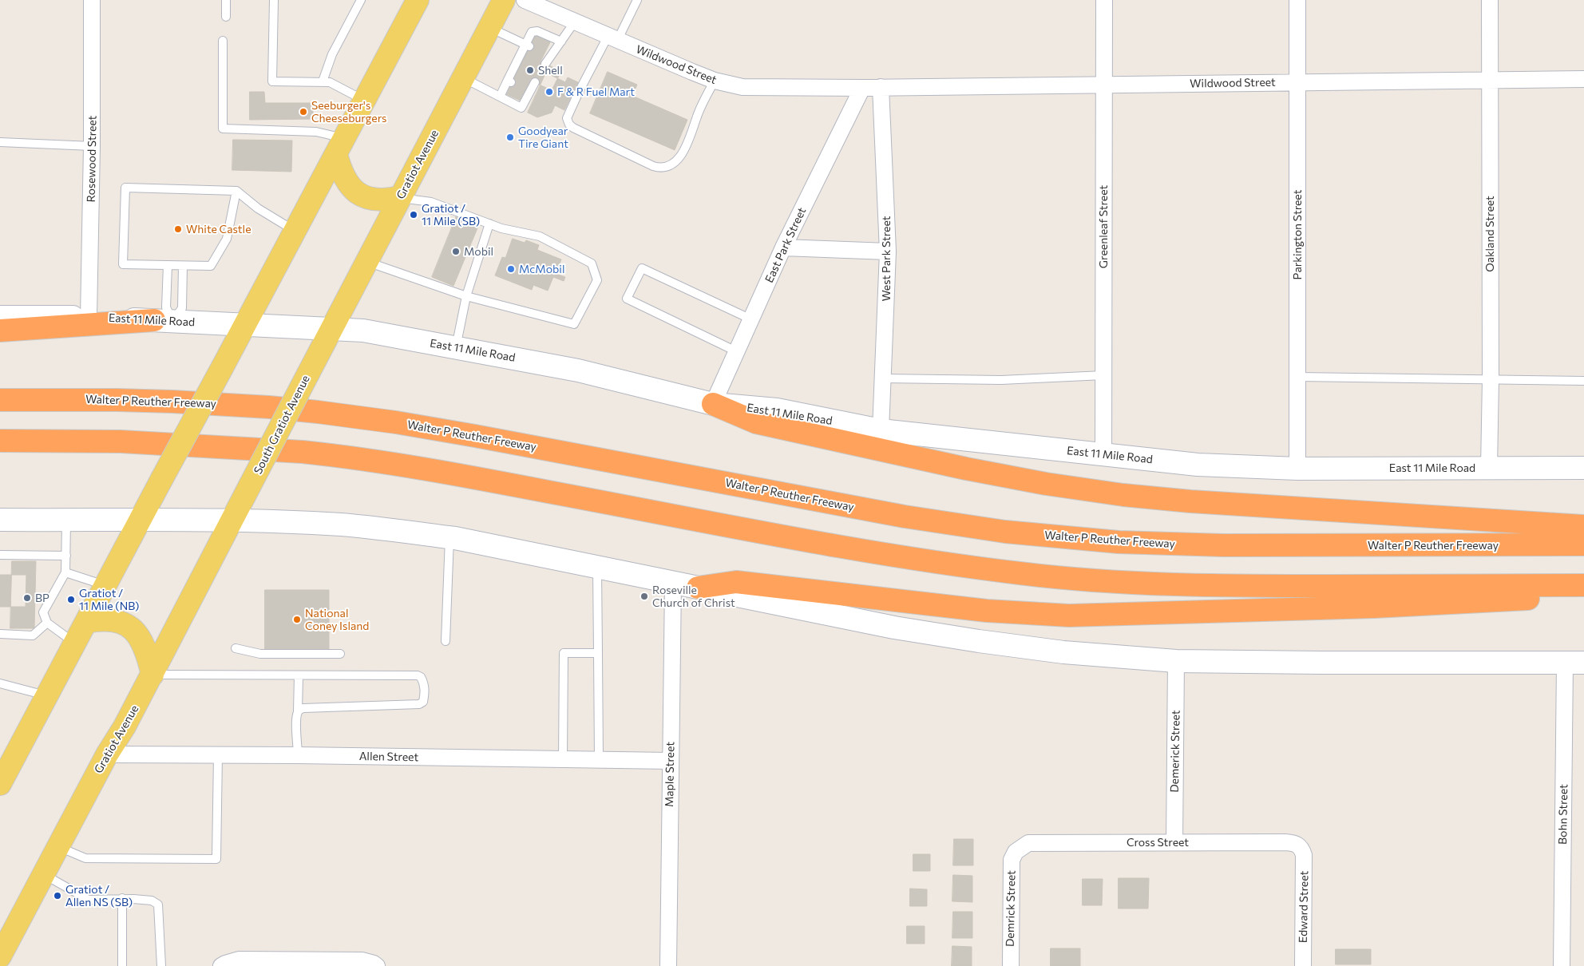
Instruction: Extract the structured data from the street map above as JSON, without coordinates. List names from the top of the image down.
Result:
{
  "streets": {
    "highway": ["Walter P Reuther Freeway"],
    "main road": ["Gratiot Avenue", "East 11 Mile Road", "South Gratiot Avenue"],
    "street": [
      "Wildwood Street",
      "Rosewood Street",
      "Greenleaf Street",
      "Oakland Street",
      "Parkington Street",
      "East Park Street",
      "West Park Street",
      "Demerick Street",
      "Allen Street",
      "Maple Street",
      "Bohn Street",
      "Cross Street",
      "Edward Street",
      "Demrick Street"
    ]
  },
  "crossings": [
    ["Wildwood Street", "Greenleaf Street"],
    ["Wildwood Street", "Oakland Street"],
    ["Wildwood Street", "Parkington Street"],
    ["Wildwood Street", "East Park Street"],
    ["Wildwood Street", "West Park Street"],
    ["Rosewood Street", "East 11 Mile Road"],
    ["Gratiot Avenue", "East 11 Mile Road"],
    ["Gratiot Avenue", "South Gratiot Avenue"],
    ["Gratiot Avenue", "Allen Street"],
    ["Greenleaf Street", "East 11 Mile Road"],
    ["Oakland Street", "East 11 Mile Road"],
    ["Parkington Street", "East 11 Mile Road"],
    ["East Park Street", "East 11 Mile Road"],
    ["West Park Street", "East 11 Mile Road"],
    ["East 11 Mile Road", "South Gratiot Avenue"],
    ["Demerick Street", "Cross Street"],
    ["Allen Street", "Maple Street"],
    ["Cross Street", "Edward Street"],
    ["Cross Street", "Demrick Street"]
  ],
  "places": [
    "Shell",
    "F & R Fuel Mart",
    "Seeburger's Cheeseburgers",
    "Goodyear Tire Giant",
    "Gratiot / 11 Mile (SB)",
    "White Castle",
    "Mobil",
    "McMobil",
    "Roseville Church of Christ",
    "BP",
    "Gratiot / 11 Mile (NB)",
    "National Coney Island",
    "Gratiot / Allen NS (SB)"
  ]
}
